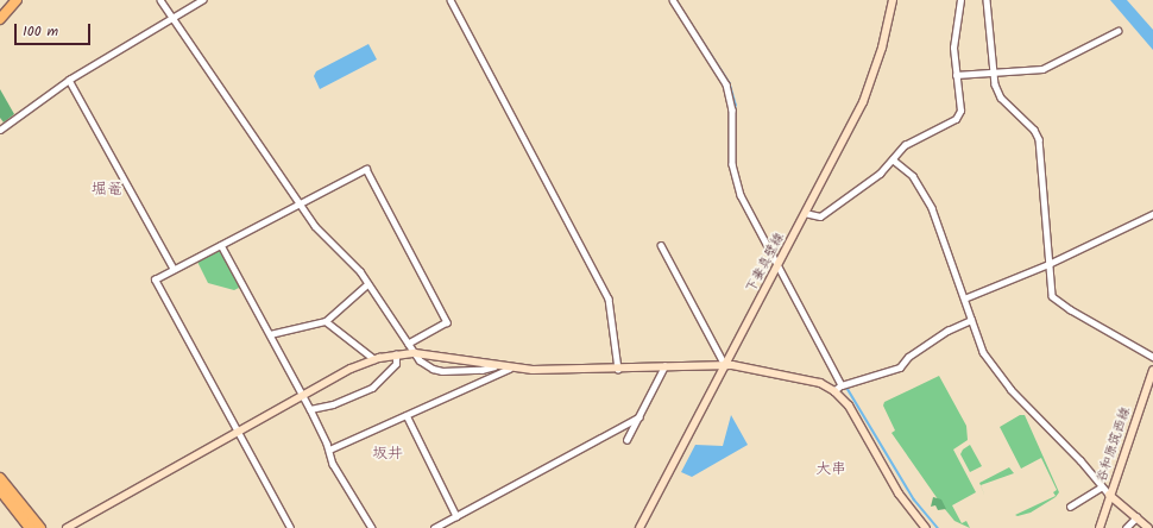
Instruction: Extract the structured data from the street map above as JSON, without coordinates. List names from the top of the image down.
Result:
{
  "streets": {
    "street": ["下妻真壁線", "谷和原筑西線"]
  },
  "districts": ["堀篭", "坂井", "大串"],
  "scale_bar": "100 m"
}
